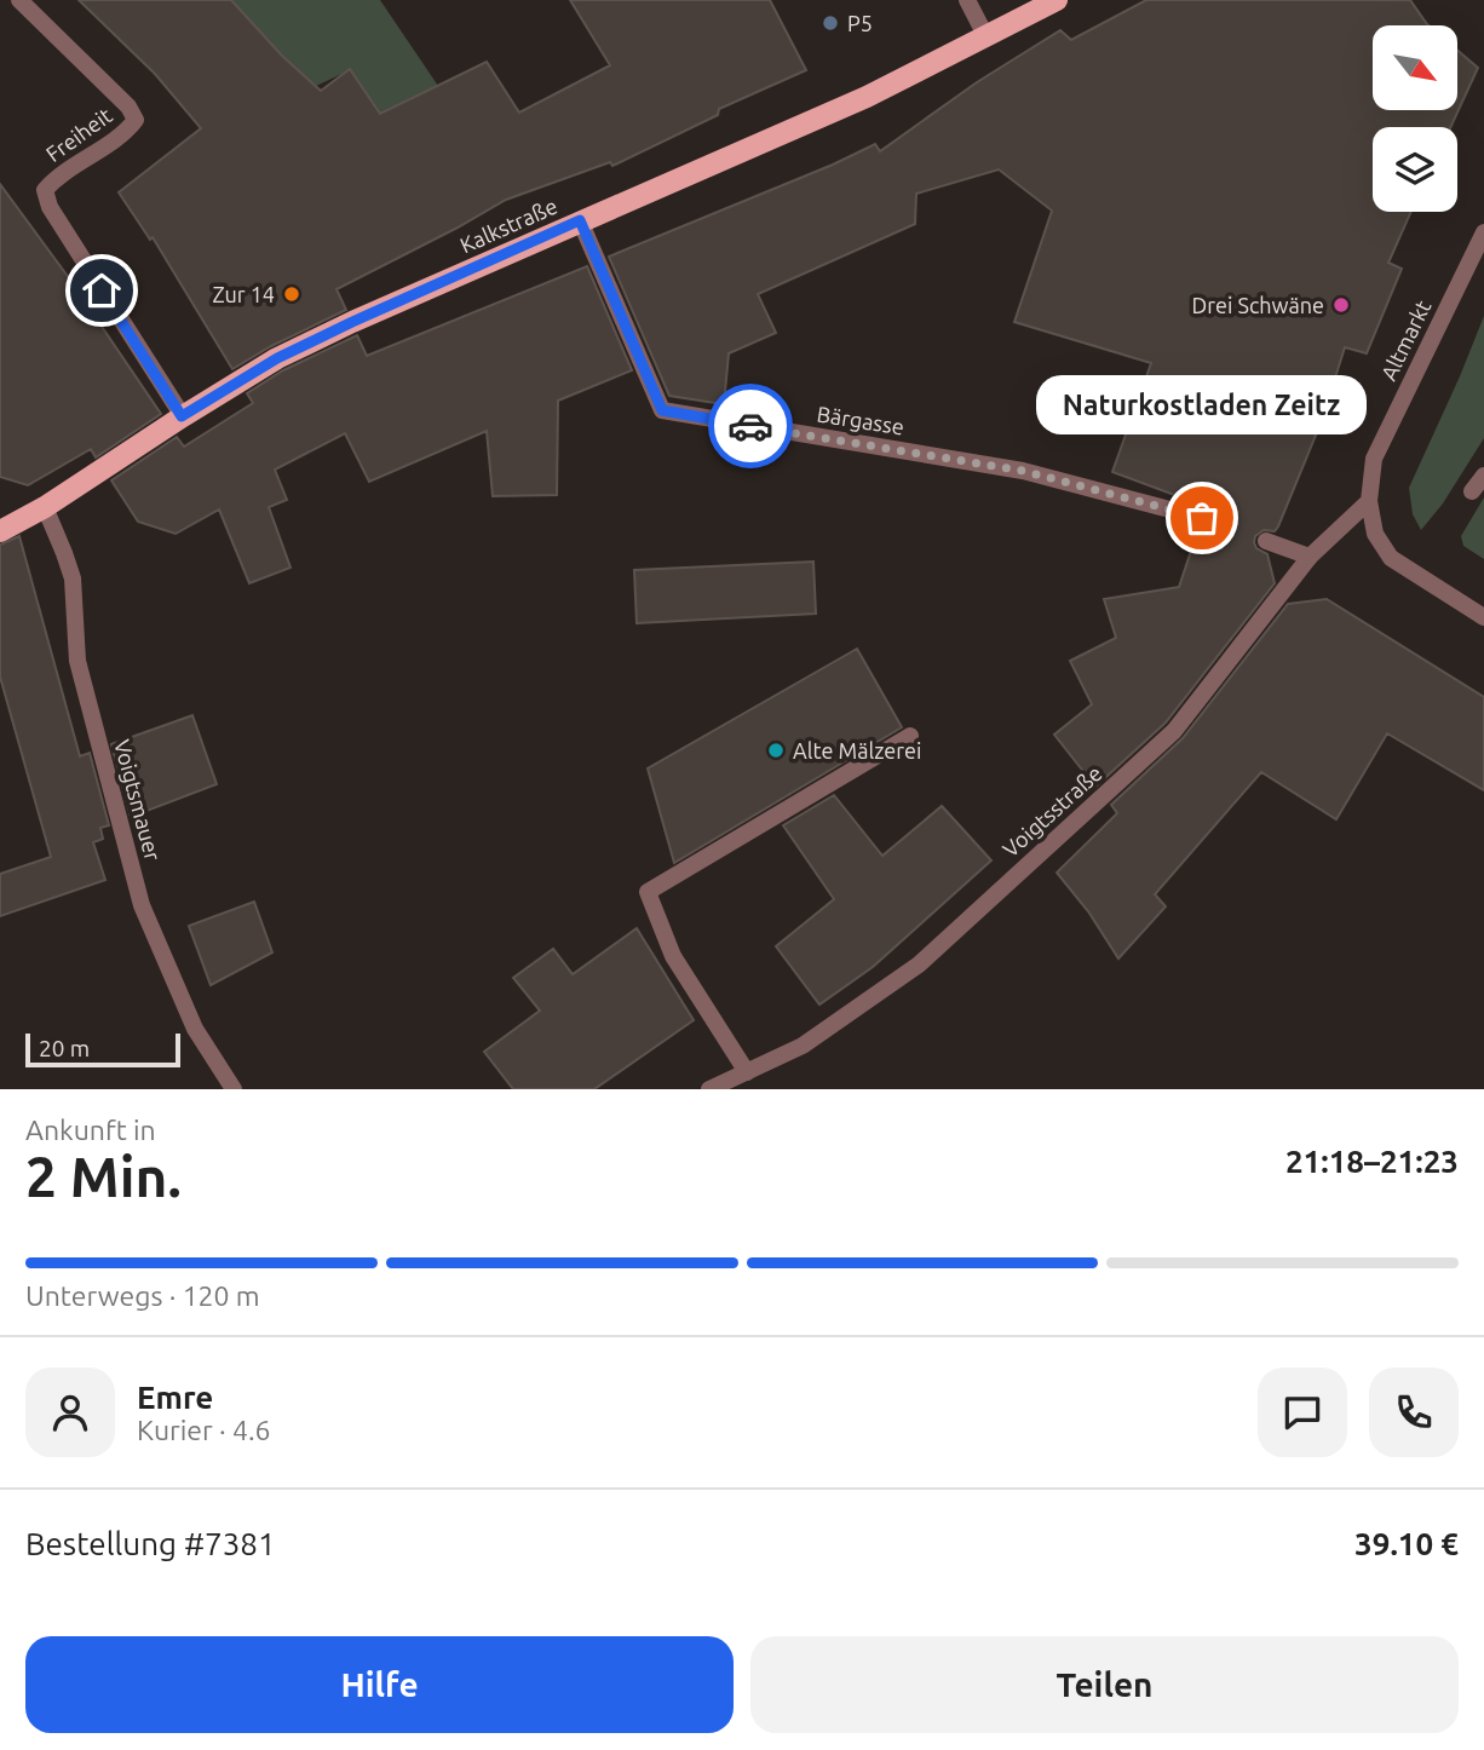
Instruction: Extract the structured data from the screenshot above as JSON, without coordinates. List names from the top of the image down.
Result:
{
  "streets": {
    "main road": ["Kalkstraße"],
    "street": [
      "Freiheit",
      "Altmarkt",
      "Bärgasse",
      "Voigtsmauer",
      "Voigtsstraße"
    ]
  },
  "crossings": [
    ["Freiheit", "Kalkstraße"],
    ["Kalkstraße", "Bärgasse"],
    ["Kalkstraße", "Voigtsmauer"],
    ["Altmarkt", "Voigtsstraße"]
  ],
  "places": [
    "P5",
    "Zur 14",
    "Drei Schwäne",
    "Naturkostladen Zeitz",
    "Alte Mälzerei"
  ],
  "scale_bar": "20 m",
  "north": "bottom right",
  "page": {
    "bubble": "Naturkostladen Zeitz",
    "scale": "20 m",
    "heading": ["2 Min.", "Ankunft in", "21:18–21:23"],
    "panel": [
      "Emre",
      "Kurier · 4.6",
      "Bestellung #7381",
      "39.10 €"
    ],
    "bar": "Unterwegs · 120 m",
    "buttons": ["Hilfe", "Teilen"]
  }
}
